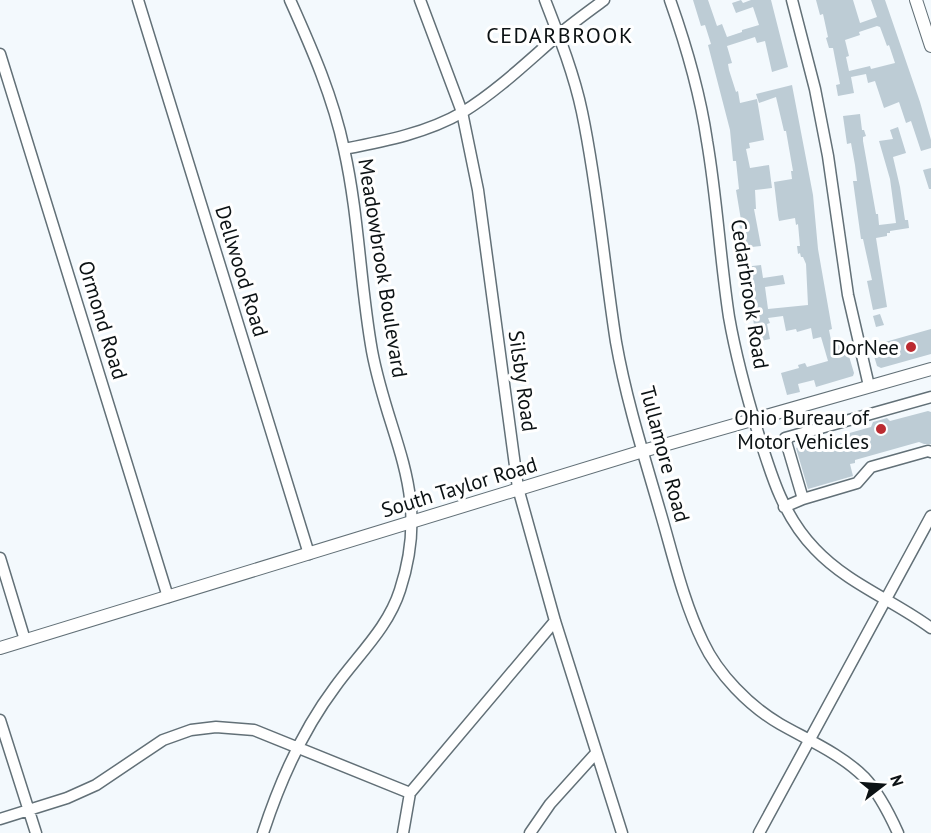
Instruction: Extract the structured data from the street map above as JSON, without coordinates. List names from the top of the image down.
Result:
{
  "streets": {
    "main road": ["South Taylor Road"],
    "street": [
      "Meadowbrook Boulevard",
      "Dellwood Road",
      "Cedarbrook Road",
      "Ormond Road",
      "Silsby Road",
      "Tullamore Road"
    ]
  },
  "crossings": [
    ["Meadowbrook Boulevard", "South Taylor Road"],
    ["Dellwood Road", "South Taylor Road"],
    ["Cedarbrook Road", "South Taylor Road"],
    ["Ormond Road", "South Taylor Road"],
    ["Silsby Road", "South Taylor Road"],
    ["Tullamore Road", "South Taylor Road"]
  ],
  "districts": ["CEDARBROOK"],
  "places": ["DorNee", "Ohio Bureau of Motor Vehicles"],
  "north": "right"
}
